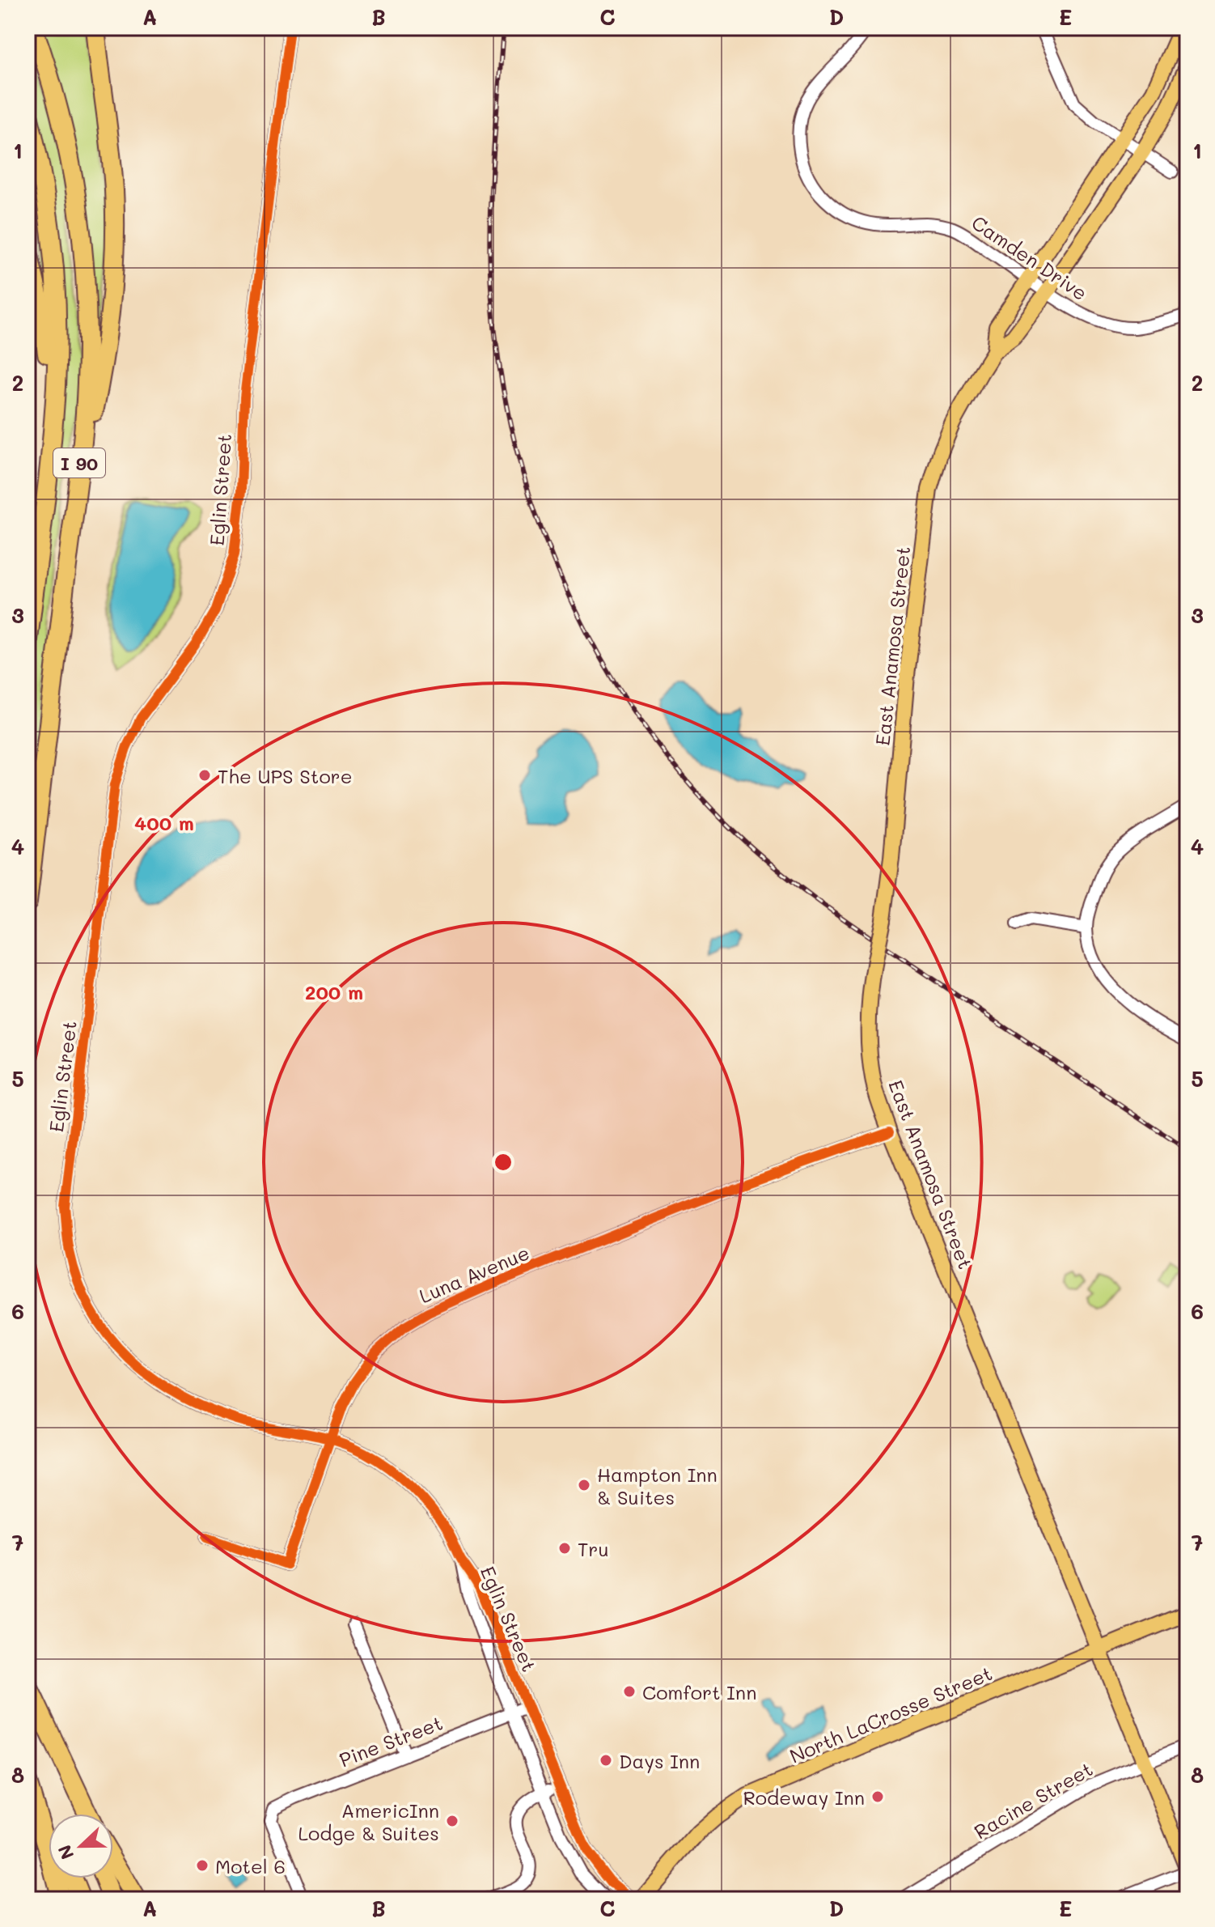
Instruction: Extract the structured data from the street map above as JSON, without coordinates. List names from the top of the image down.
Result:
{
  "streets": {
    "highway": ["I 90"],
    "main road": ["East Anamosa Street", "North LaCrosse Street"],
    "street": [
      "Camden Drive",
      "Eglin Street",
      "Luna Avenue",
      "Pine Street",
      "Racine Street"
    ]
  },
  "crossings": [
    ["Camden Drive", "East Anamosa Street"],
    ["Eglin Street", "Luna Avenue"],
    ["Eglin Street", "Pine Street"],
    ["East Anamosa Street", "Luna Avenue"],
    ["East Anamosa Street", "North LaCrosse Street"],
    ["East Anamosa Street", "Racine Street"]
  ],
  "places": [
    "The UPS Store",
    "Hampton Inn & Suites",
    "Tru",
    "Comfort Inn",
    "Days Inn",
    "Rodeway Inn",
    "AmericInn Lodge & Suites",
    "Motel 6"
  ],
  "north": "left",
  "grid": {
    "columns": [
      "A",
      "B",
      "C",
      "D",
      "E"
    ],
    "rows": [
      "1",
      "2",
      "3",
      "4",
      "5",
      "6",
      "7",
      "8"
    ]
  },
  "rings": ["400 m", "200 m"]
}
